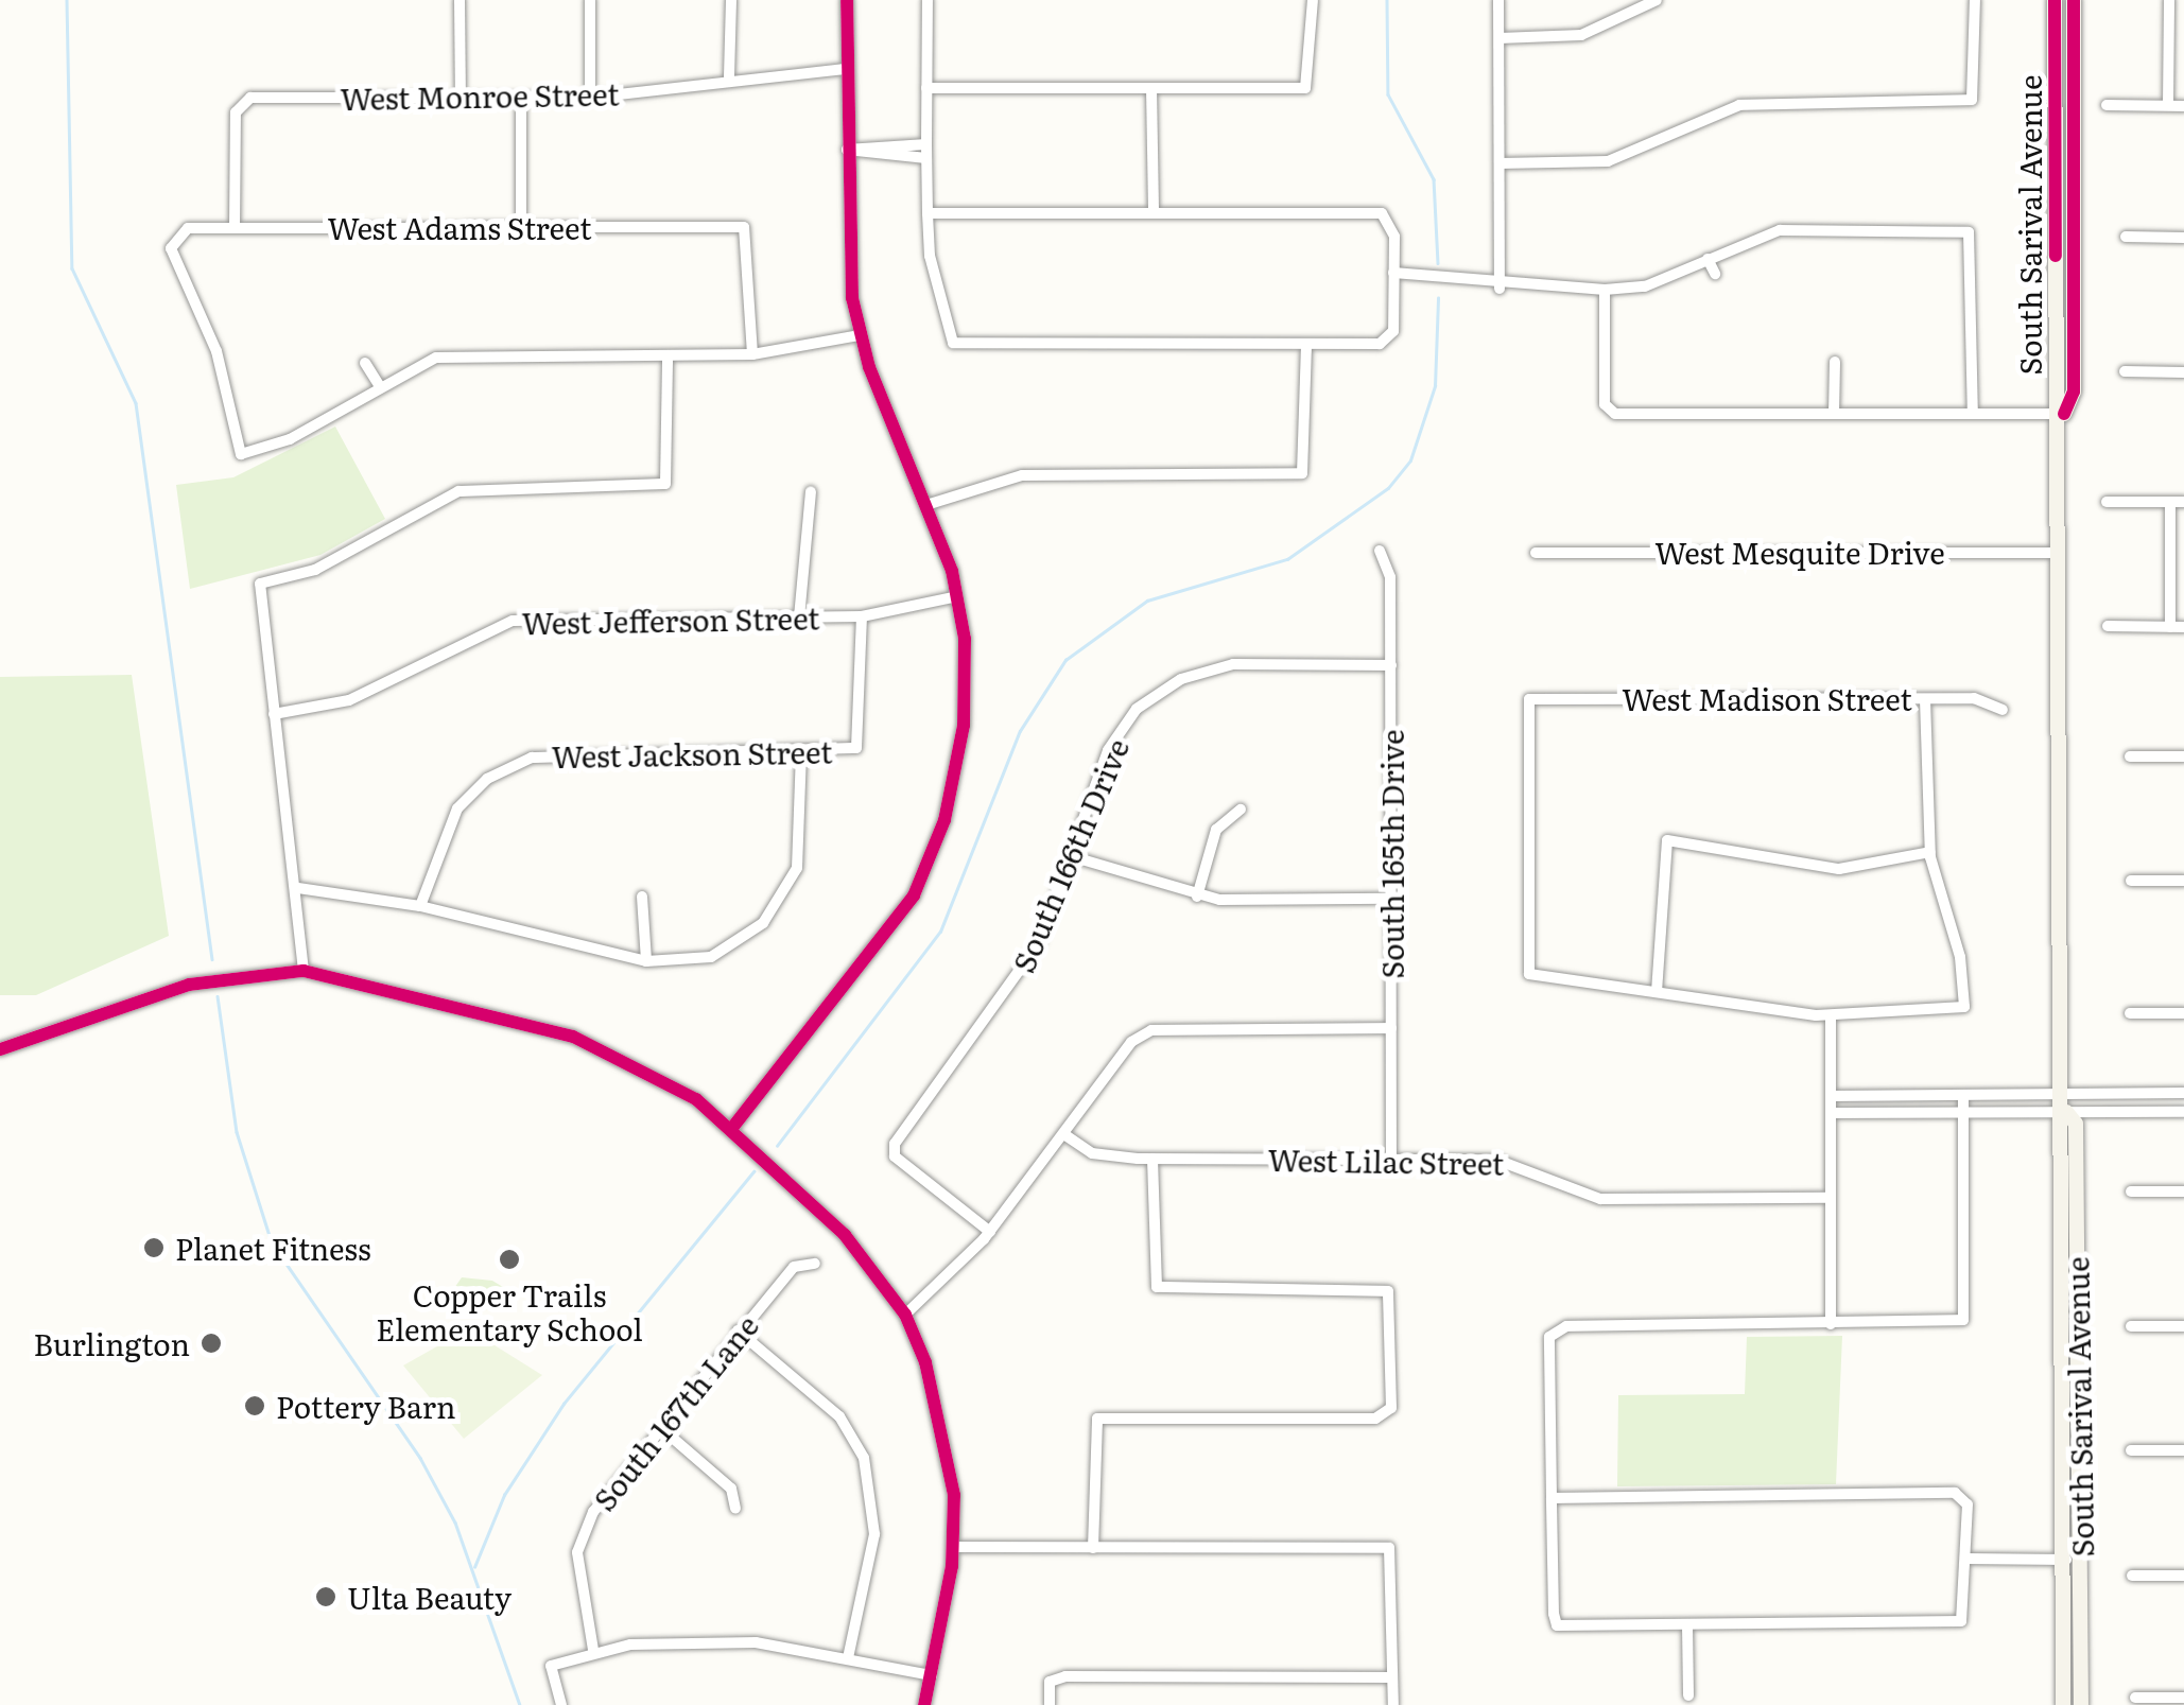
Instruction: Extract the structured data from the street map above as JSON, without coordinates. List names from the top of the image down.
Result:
{
  "streets": {
    "main road": ["South Sarival Avenue"],
    "street": [
      "West Monroe Street",
      "West Adams Street",
      "West Mesquite Drive",
      "West Jefferson Street",
      "West Madison Street",
      "West Jackson Street",
      "South 165th Drive",
      "South 166th Drive",
      "West Lilac Street",
      "South 167th Lane"
    ]
  },
  "crossings": [
    ["West Monroe Street", "West Adams Street"],
    ["South Sarival Avenue", "West Mesquite Drive"],
    ["West Jefferson Street", "West Jackson Street"],
    ["South 165th Drive", "South 166th Drive"],
    ["South 165th Drive", "West Lilac Street"]
  ],
  "places": [
    "Planet Fitness",
    "Copper Trails Elementary School",
    "Burlington",
    "Pottery Barn",
    "Ulta Beauty"
  ]
}
